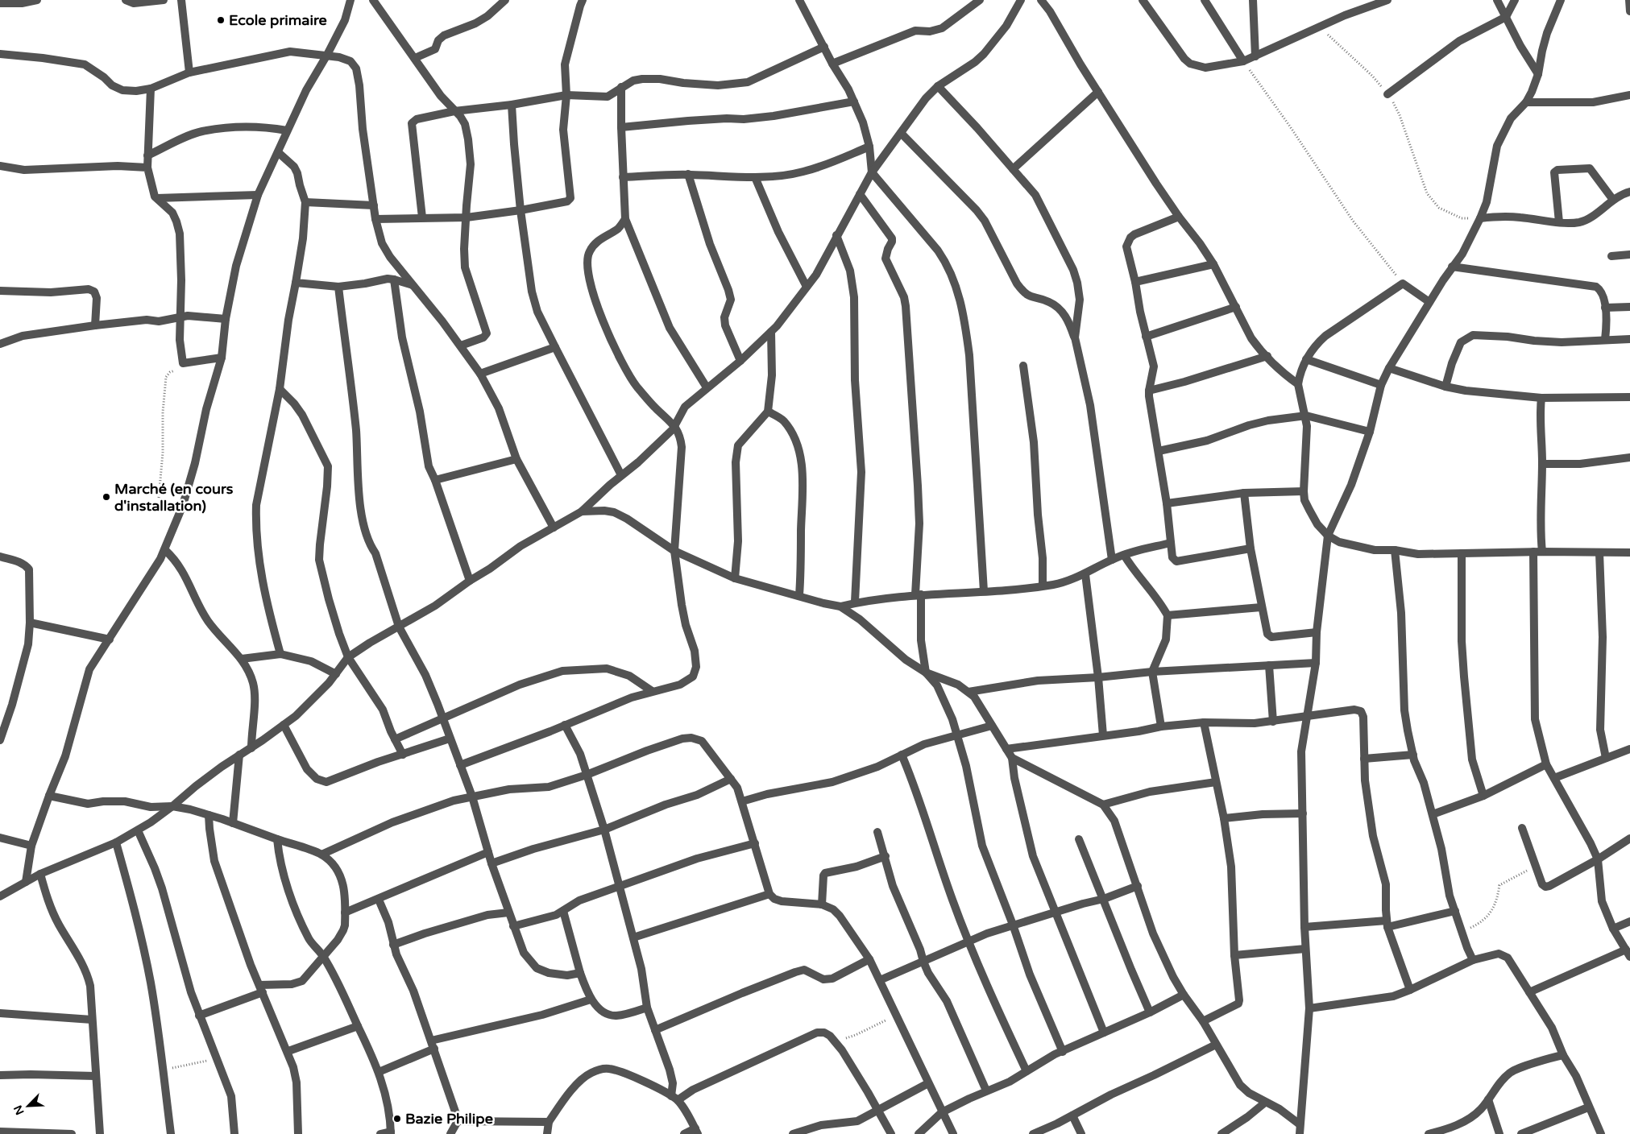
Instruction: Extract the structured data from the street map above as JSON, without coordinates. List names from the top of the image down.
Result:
{
  "places": ["Ecole primaire", "Marché (en cours d'installation)", "Bazie Philipe"],
  "north": "bottom left"
}
